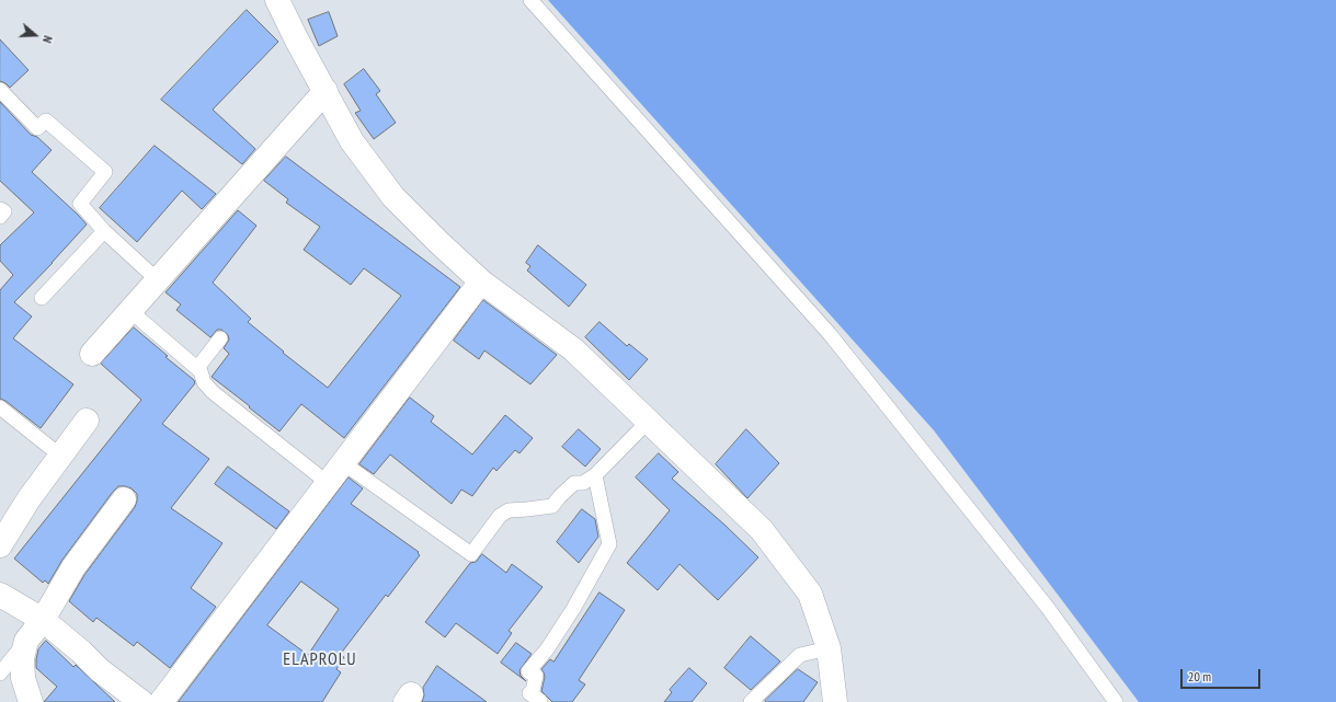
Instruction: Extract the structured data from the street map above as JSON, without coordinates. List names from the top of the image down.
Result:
{
  "districts": ["ELAPROLU"],
  "scale_bar": "20 m",
  "north": "right"
}
